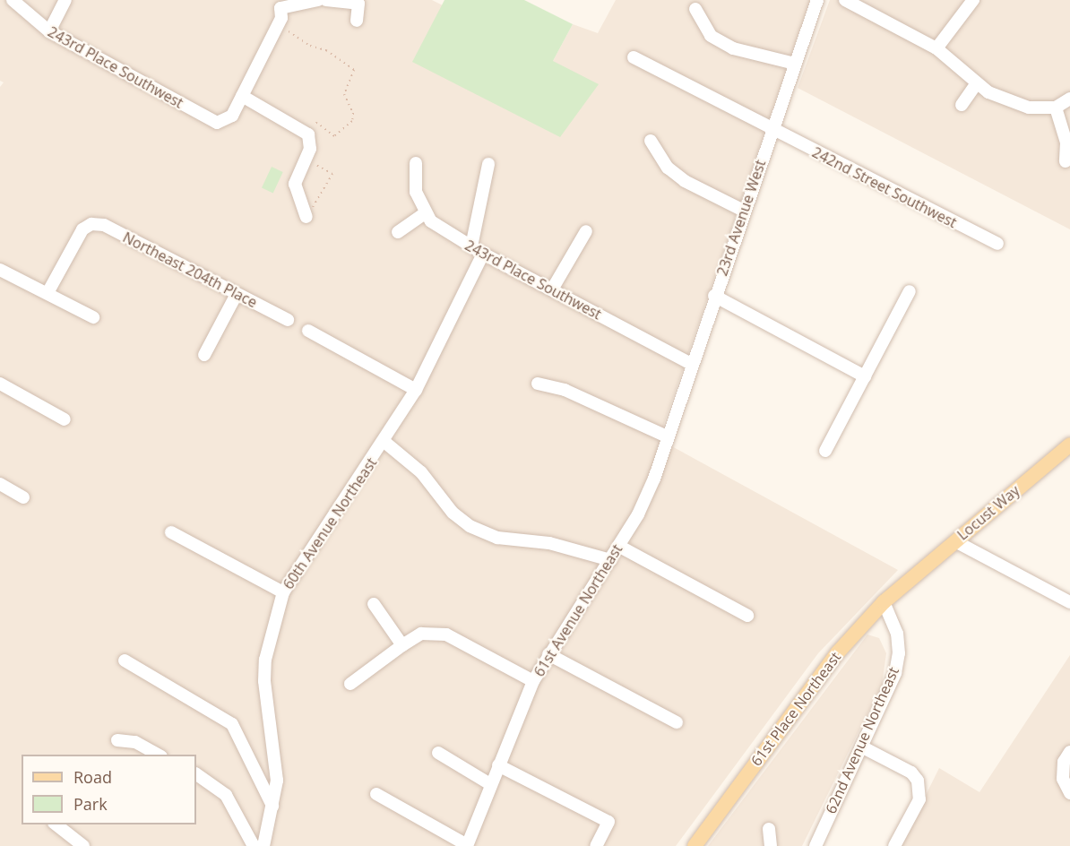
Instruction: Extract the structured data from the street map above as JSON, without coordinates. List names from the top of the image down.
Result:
{
  "streets": {
    "main road": ["Locust Way", "61st Place Northeast"],
    "street": [
      "243rd Place Southwest",
      "242nd Street Southwest",
      "23rd Avenue West",
      "Northeast 204th Place",
      "60th Avenue Northeast",
      "61st Avenue Northeast",
      "62nd Avenue Northeast"
    ]
  },
  "crossings": [
    ["243rd Place Southwest", "23rd Avenue West"],
    ["243rd Place Southwest", "60th Avenue Northeast"],
    ["242nd Street Southwest", "23rd Avenue West"],
    ["23rd Avenue West", "61st Avenue Northeast"],
    ["Locust Way", "61st Place Northeast"],
    ["61st Place Northeast", "62nd Avenue Northeast"]
  ],
  "legend": ["Road", "Park"]
}
